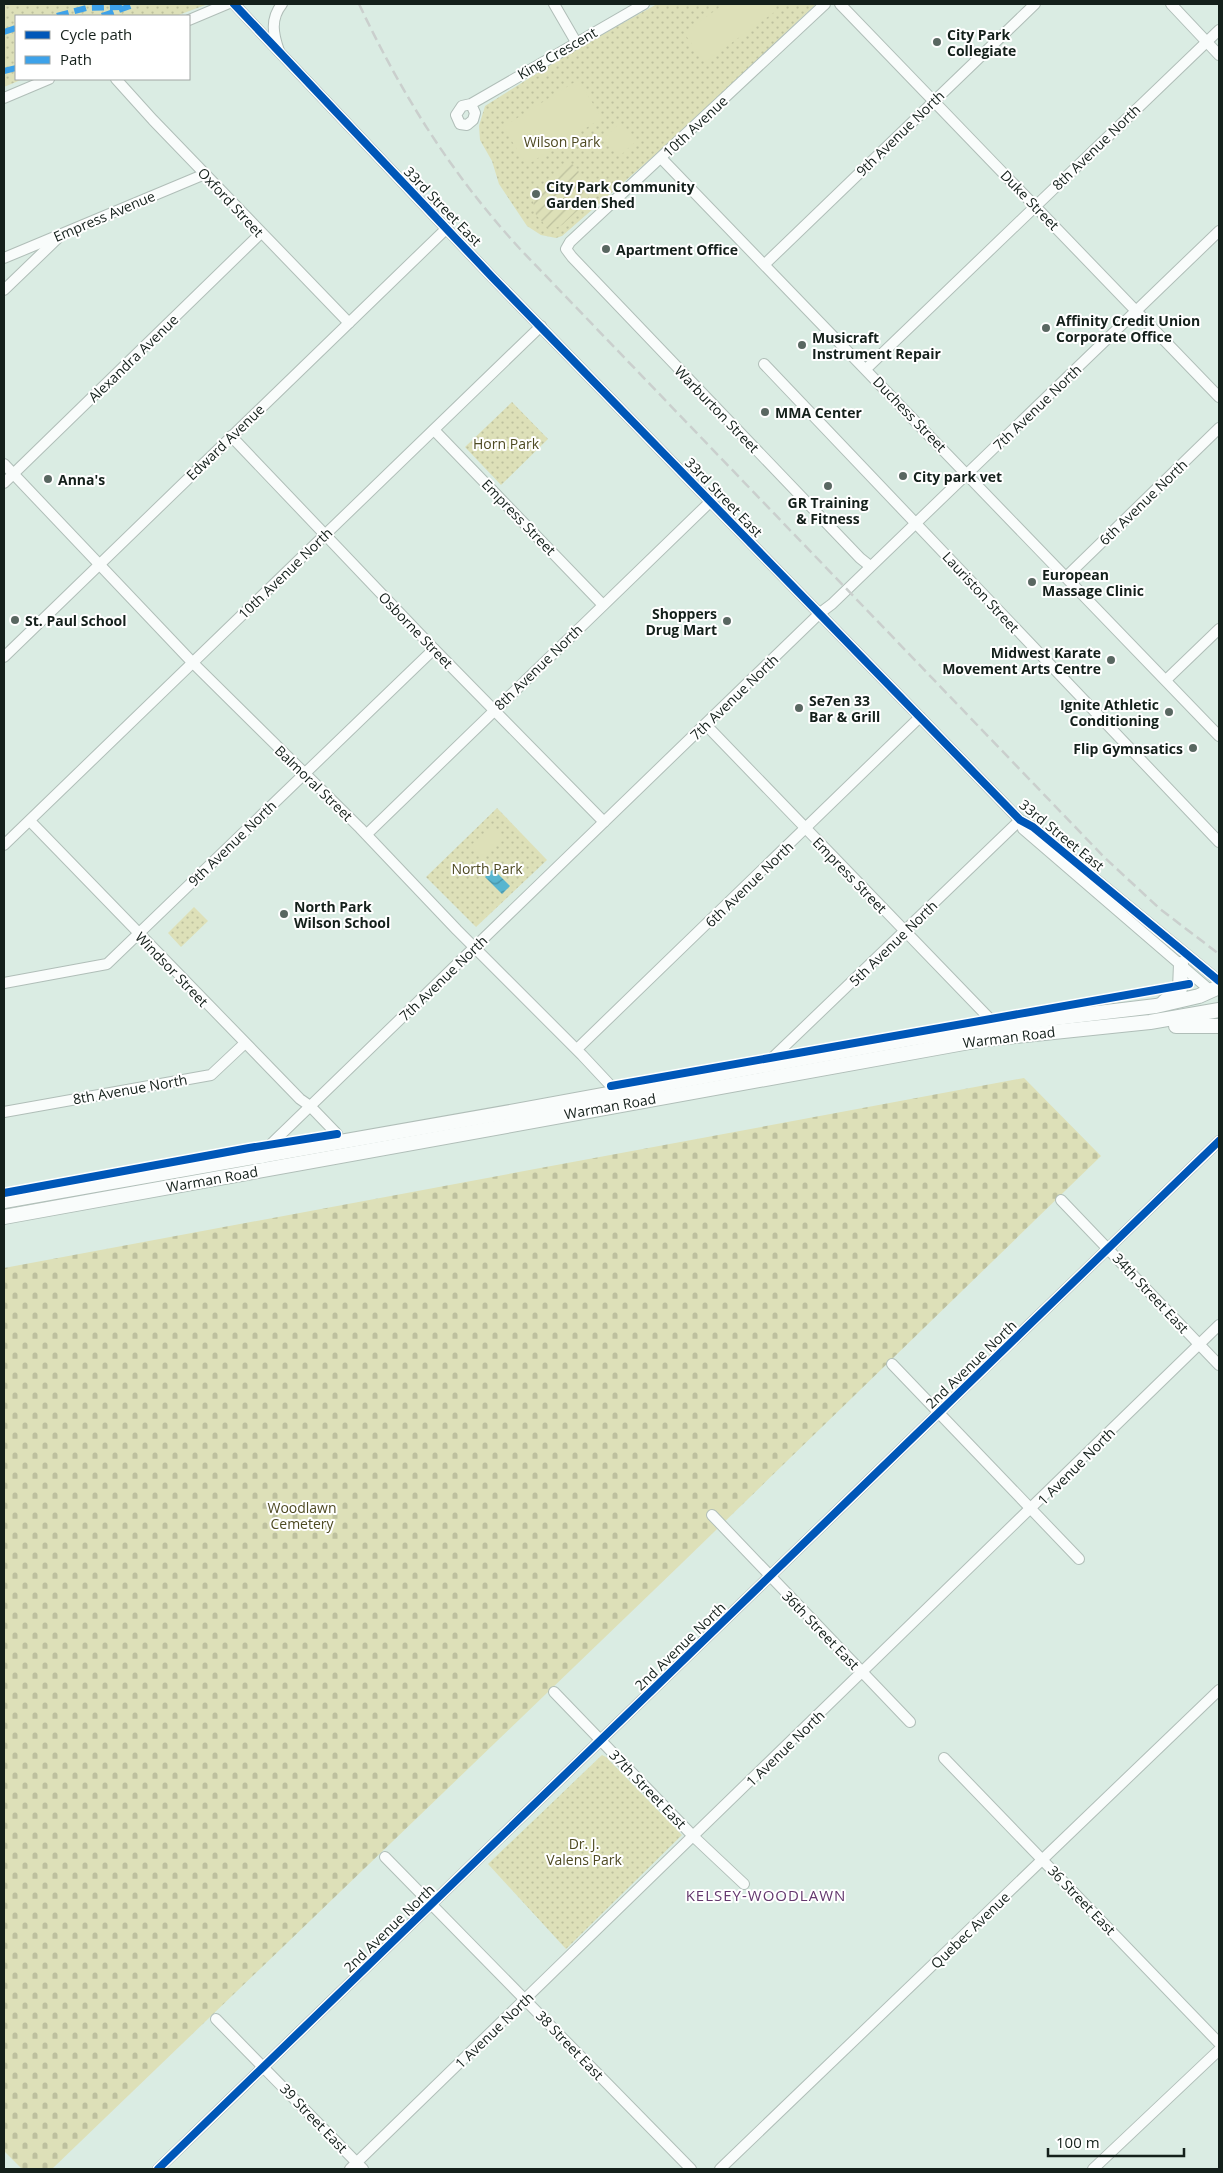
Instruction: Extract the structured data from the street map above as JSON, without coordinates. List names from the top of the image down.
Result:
{
  "streets": {
    "main road": ["Warman Road"],
    "street": [
      "King Crescent",
      "10th Avenue",
      "9th Avenue North",
      "8th Avenue North",
      "Duke Street",
      "Oxford Street",
      "33rd Street East",
      "Empress Avenue",
      "Alexandra Avenue",
      "7th Avenue North",
      "Warburton Street",
      "Duchess Street",
      "Edward Avenue",
      "6th Avenue North",
      "Empress Street",
      "10th Avenue North",
      "Lauriston Street",
      "Osborne Street",
      "Balmoral Street",
      "5th Avenue North",
      "Windsor Street",
      "34th Street East",
      "2nd Avenue North",
      "1 Avenue North",
      "36th Street East",
      "37th Street East",
      "36 Street East",
      "Quebec Avenue",
      "38 Street East",
      "39 Street East"
    ]
  },
  "crossings": [
    ["10th Avenue", "Warburton Street"],
    ["10th Avenue", "Duchess Street"],
    ["9th Avenue North", "Duke Street"],
    ["9th Avenue North", "Duchess Street"],
    ["9th Avenue North", "Osborne Street"],
    ["9th Avenue North", "Balmoral Street"],
    ["9th Avenue North", "Windsor Street"],
    ["8th Avenue North", "Duke Street"],
    ["8th Avenue North", "33rd Street East"],
    ["8th Avenue North", "Duchess Street"],
    ["8th Avenue North", "Empress Street"],
    ["8th Avenue North", "Osborne Street"],
    ["8th Avenue North", "Balmoral Street"],
    ["8th Avenue North", "Windsor Street"],
    ["Duke Street", "7th Avenue North"],
    ["Oxford Street", "Empress Avenue"],
    ["Oxford Street", "Alexandra Avenue"],
    ["Oxford Street", "Edward Avenue"],
    ["33rd Street East", "7th Avenue North"],
    ["33rd Street East", "Edward Avenue"],
    ["33rd Street East", "6th Avenue North"],
    ["33rd Street East", "10th Avenue North"],
    ["33rd Street East", "5th Avenue North"],
    ["33rd Street East", "Warman Road"],
    ["Alexandra Avenue", "Balmoral Street"],
    ["7th Avenue North", "Warburton Street"],
    ["7th Avenue North", "Duchess Street"],
    ["7th Avenue North", "Empress Street"],
    ["7th Avenue North", "Lauriston Street"],
    ["7th Avenue North", "Osborne Street"],
    ["7th Avenue North", "Balmoral Street"],
    ["7th Avenue North", "Windsor Street"],
    ["7th Avenue North", "Warman Road"],
    ["Duchess Street", "6th Avenue North"],
    ["Edward Avenue", "Osborne Street"],
    ["Edward Avenue", "Balmoral Street"],
    ["6th Avenue North", "Empress Street"],
    ["6th Avenue North", "Balmoral Street"],
    ["Empress Street", "10th Avenue North"],
    ["Empress Street", "5th Avenue North"],
    ["Empress Street", "Warman Road"],
    ["10th Avenue North", "Osborne Street"],
    ["10th Avenue North", "Balmoral Street"],
    ["10th Avenue North", "Windsor Street"],
    ["Balmoral Street", "Warman Road"],
    ["5th Avenue North", "Warman Road"],
    ["Windsor Street", "Warman Road"],
    ["34th Street East", "2nd Avenue North"],
    ["34th Street East", "1 Avenue North"],
    ["2nd Avenue North", "36th Street East"],
    ["2nd Avenue North", "37th Street East"],
    ["2nd Avenue North", "38 Street East"],
    ["2nd Avenue North", "39 Street East"],
    ["1 Avenue North", "36th Street East"],
    ["1 Avenue North", "37th Street East"],
    ["1 Avenue North", "38 Street East"],
    ["1 Avenue North", "39 Street East"],
    ["36 Street East", "Quebec Avenue"]
  ],
  "districts": ["KELSEY-WOODLAWN"],
  "parks": [
    "Wilson Park",
    "Horn Park",
    "North Park",
    "Woodlawn Cemetery",
    "Dr. J. Valens Park"
  ],
  "places": [
    "City Park Collegiate",
    "City Park Community Garden Shed",
    "Apartment Office",
    "Affinity Credit Union Corporate Office",
    "Musicraft Instrument Repair",
    "MMA Center",
    "City park vet",
    "Anna's",
    "GR Training & Fitness",
    "European Massage Clinic",
    "St. Paul School",
    "Shoppers Drug Mart",
    "Midwest Karate Movement Arts Centre",
    "Se7en 33 Bar & Grill",
    "Ignite Athletic Conditioning",
    "Flip Gymnsatics",
    "North Park Wilson School"
  ],
  "legend": ["Cycle path", "Path"],
  "scale_bar": "100 m"
}
